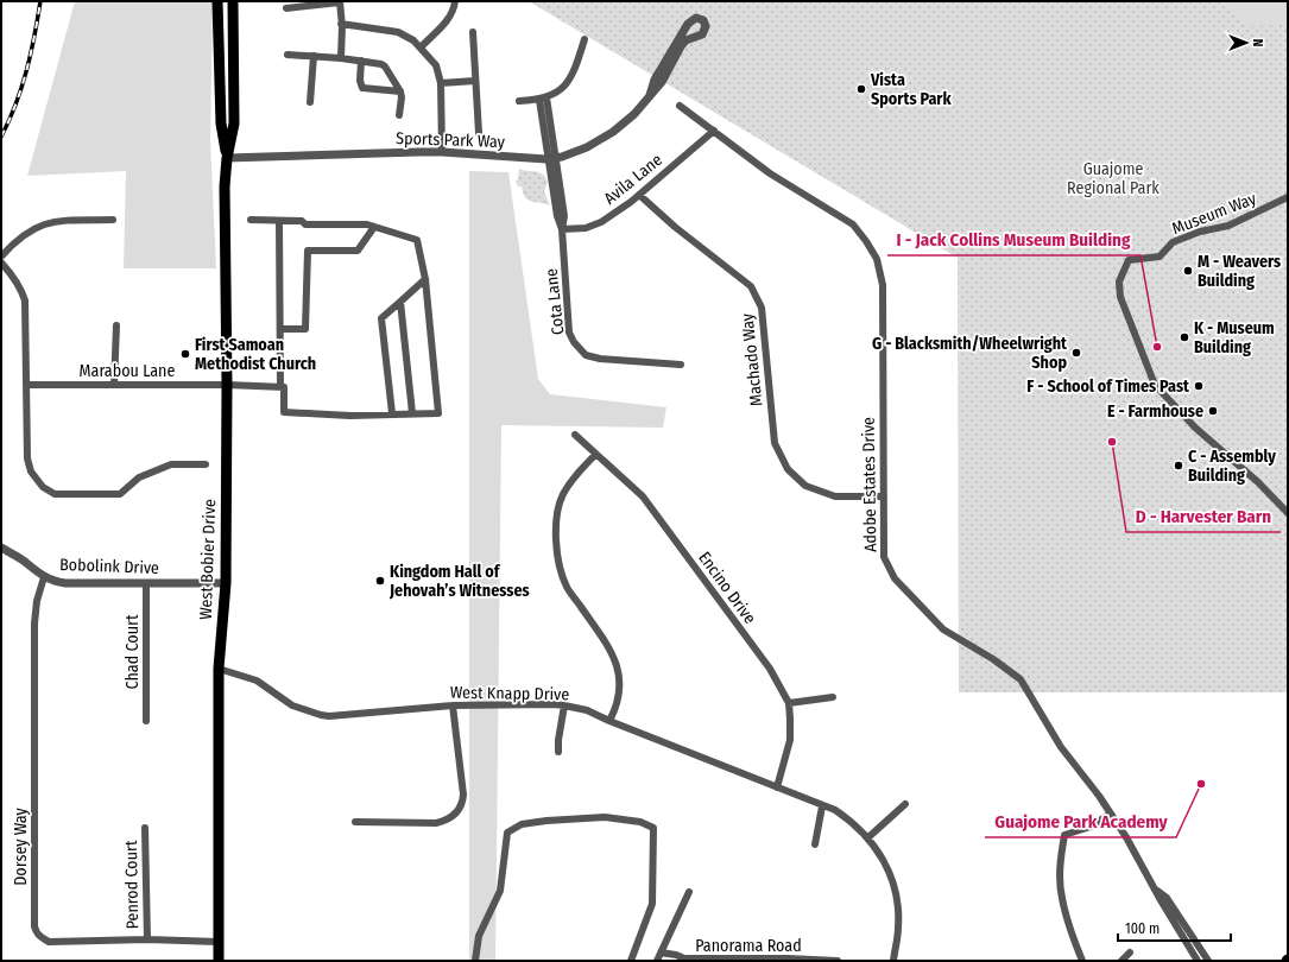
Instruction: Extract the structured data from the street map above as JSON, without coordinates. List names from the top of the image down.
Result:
{
  "streets": {
    "main road": ["West Bobier Drive"],
    "street": [
      "Sports Park Way",
      "Avila Lane",
      "Museum Way",
      "Cota Lane",
      "Machado Way",
      "Marabou Lane",
      "Adobe Estates Drive",
      "Bobolink Drive",
      "Encino Drive",
      "Chad Court",
      "West Knapp Drive",
      "Dorsey Way",
      "Penrod Court",
      "Panorama Road"
    ]
  },
  "crossings": [
    ["Sports Park Way", "Cota Lane"],
    ["Sports Park Way", "West Bobier Drive"],
    ["Avila Lane", "Cota Lane"],
    ["Avila Lane", "Machado Way"],
    ["Avila Lane", "Adobe Estates Drive"],
    ["Machado Way", "Adobe Estates Drive"],
    ["Marabou Lane", "West Bobier Drive"],
    ["West Bobier Drive", "Bobolink Drive"],
    ["West Bobier Drive", "West Knapp Drive"],
    ["West Bobier Drive", "Dorsey Way"],
    ["Bobolink Drive", "Chad Court"],
    ["Bobolink Drive", "Dorsey Way"],
    ["Encino Drive", "West Knapp Drive"],
    ["Dorsey Way", "Penrod Court"]
  ],
  "parks": ["Guajome Regional Park"],
  "places": [
    "Vista Sports Park",
    "M - Weavers Building",
    "K - Museum Building",
    "I - Jack Collins Museum Building",
    "G - Blacksmith/Wheelwright Shop",
    "First Samoan Methodist Church",
    "F - School of Times Past",
    "E - Farmhouse",
    "D - Harvester Barn",
    "C - Assembly Building",
    "Kingdom Hall of Jehovah’s Witnesses",
    "Guajome Park Academy"
  ],
  "scale_bar": "100 m",
  "north": "right"
}
